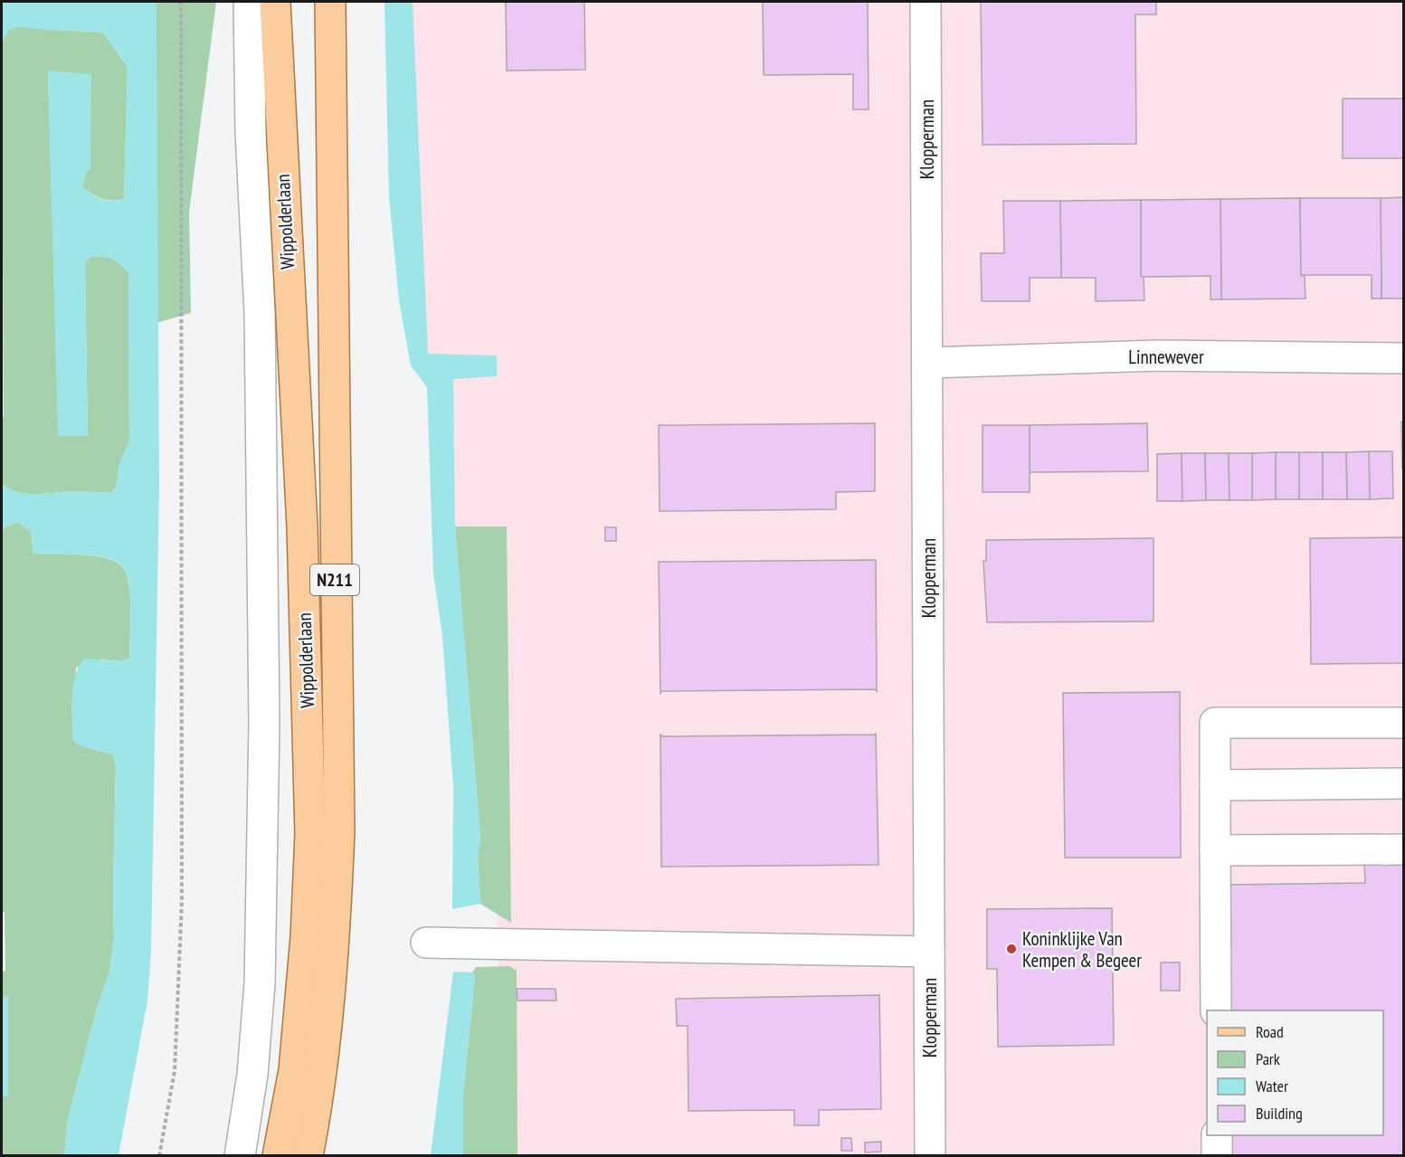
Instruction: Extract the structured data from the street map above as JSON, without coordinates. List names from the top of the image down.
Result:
{
  "streets": {
    "main road": ["Wippolderlaan", "N211"],
    "street": ["Klopperman", "Linnewever"]
  },
  "crossings": [
    ["Klopperman", "Linnewever"]
  ],
  "places": ["Koninklijke Van Kempen & Begeer"],
  "legend": [
    "Road",
    "Park",
    "Water",
    "Building"
  ]
}
